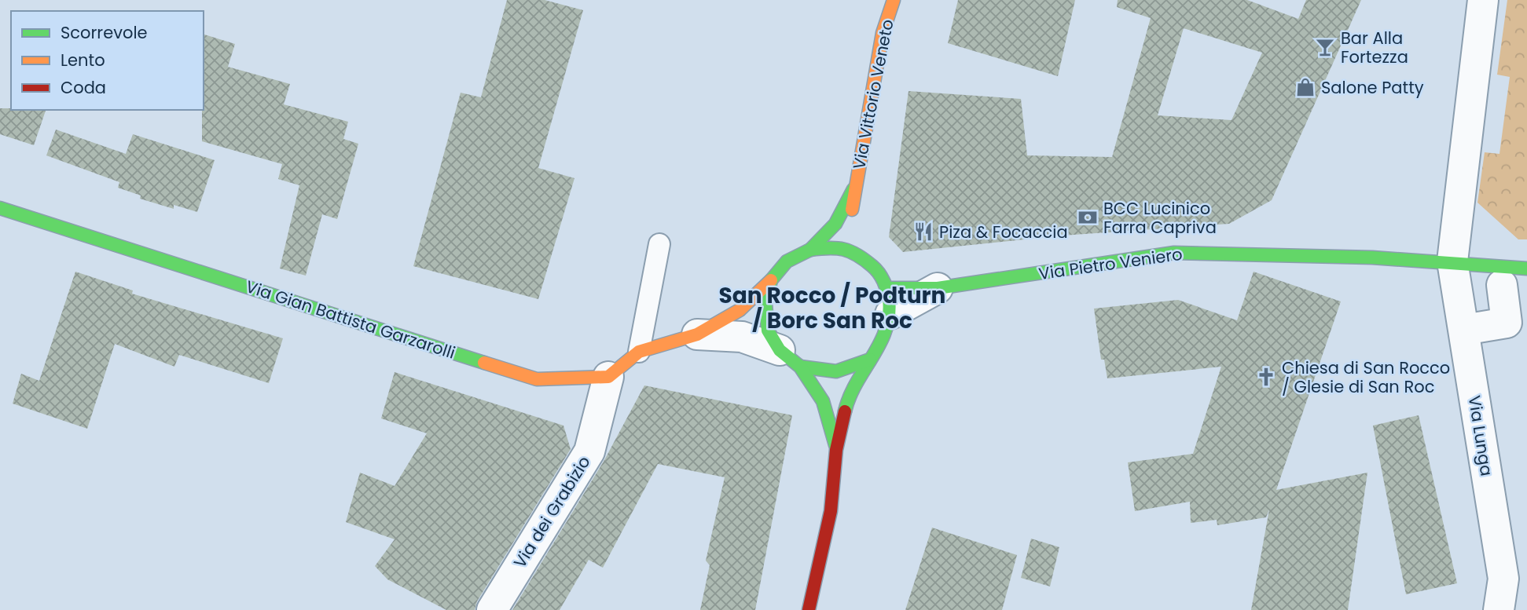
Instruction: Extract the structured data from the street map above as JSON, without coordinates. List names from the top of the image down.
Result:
{
  "streets": {
    "street": [
      "Via Vittorio Veneto",
      "Via Pietro Veniero",
      "Via Gian Battista Garzarolli",
      "Via Lunga",
      "Via dei Grabizio"
    ]
  },
  "crossings": [
    ["Via Vittorio Veneto", "Via Pietro Veniero"],
    ["Via Pietro Veniero", "Via Lunga"],
    ["Via Gian Battista Garzarolli", "Via dei Grabizio"]
  ],
  "districts": ["San Rocco / Podturn / Borc San Roc"],
  "places": {
    "bar": ["Bar Alla Fortezza"],
    "shop": ["Salone Patty"],
    "bank": ["BCC Lucinico Farra Capriva"],
    "restaurant": ["Piza & Focaccia"],
    "church": ["Chiesa di San Rocco / Glesie di San Roc"]
  },
  "legend": ["Scorrevole", "Lento", "Coda"]
}
